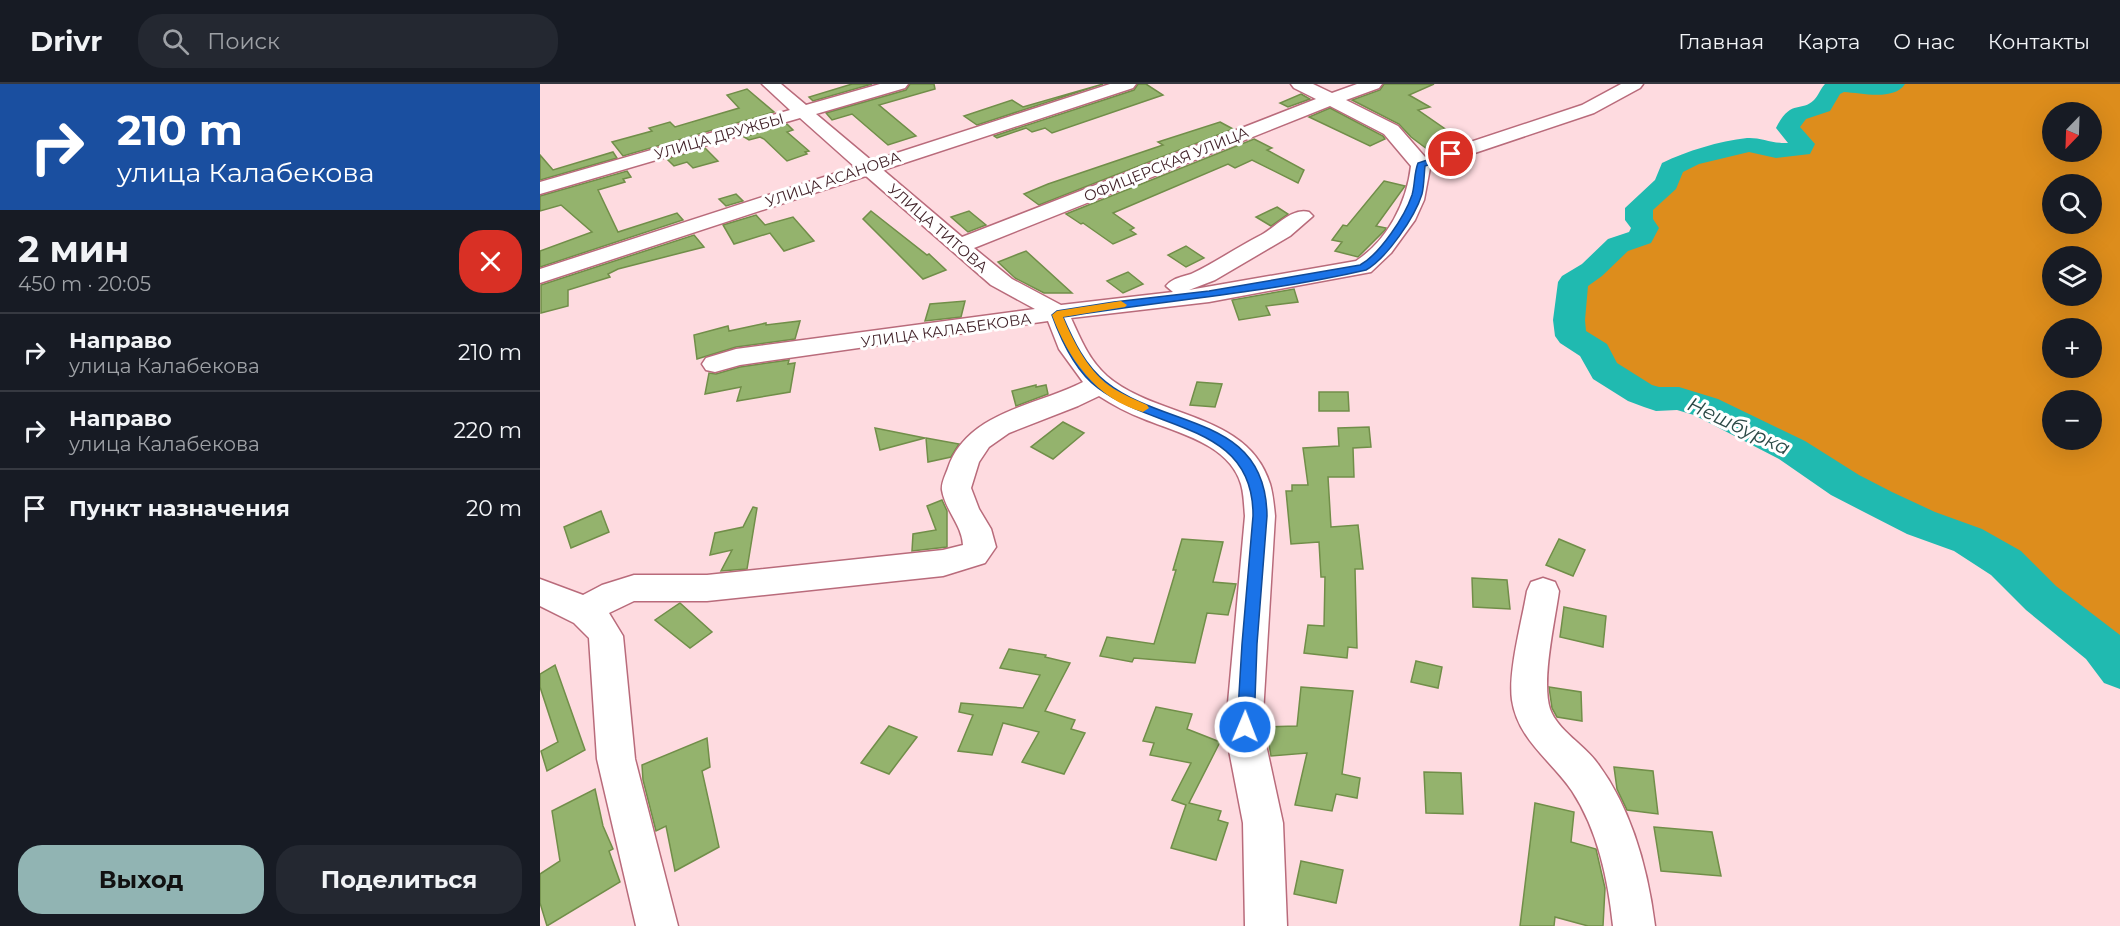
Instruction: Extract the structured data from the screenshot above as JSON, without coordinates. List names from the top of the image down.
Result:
{
  "streets": {
    "street": [
      "УЛИЦА ДРУЖБЫ",
      "ОФИЦЕРСКАЯ УЛИЦА",
      "УЛИЦА АСАНОВА",
      "УЛИЦА ТИТОВА",
      "УЛИЦА КАЛАБЕКОВА"
    ]
  },
  "crossings": [
    ["УЛИЦА ДРУЖБЫ", "УЛИЦА ТИТОВА"],
    ["ОФИЦЕРСКАЯ УЛИЦА", "УЛИЦА ТИТОВА"],
    ["УЛИЦА АСАНОВА", "УЛИЦА ТИТОВА"],
    ["УЛИЦА ТИТОВА", "УЛИЦА КАЛАБЕКОВА"]
  ],
  "water": ["Нешбурка"],
  "north": "bottom left",
  "page": {
    "header": "Drivr",
    "search": "Поиск",
    "nav": [
      "Главная",
      "Карта",
      "О нас",
      "Контакты"
    ],
    "turn": ["210 m", "улица Калабекова"],
    "map_buttons": ["+", "−"],
    "heading": ["2 мин", "450 m · 20:05"],
    "list": [
      {
        "name": "Направо",
        "note": "улица Калабекова",
        "value": "210 m"
      },
      {
        "name": "Направо",
        "note": "улица Калабекова",
        "value": "220 m"
      },
      {
        "name": "Пункт назначения",
        "value": "20 m"
      }
    ],
    "buttons": ["Выход", "Поделиться"]
  }
}
